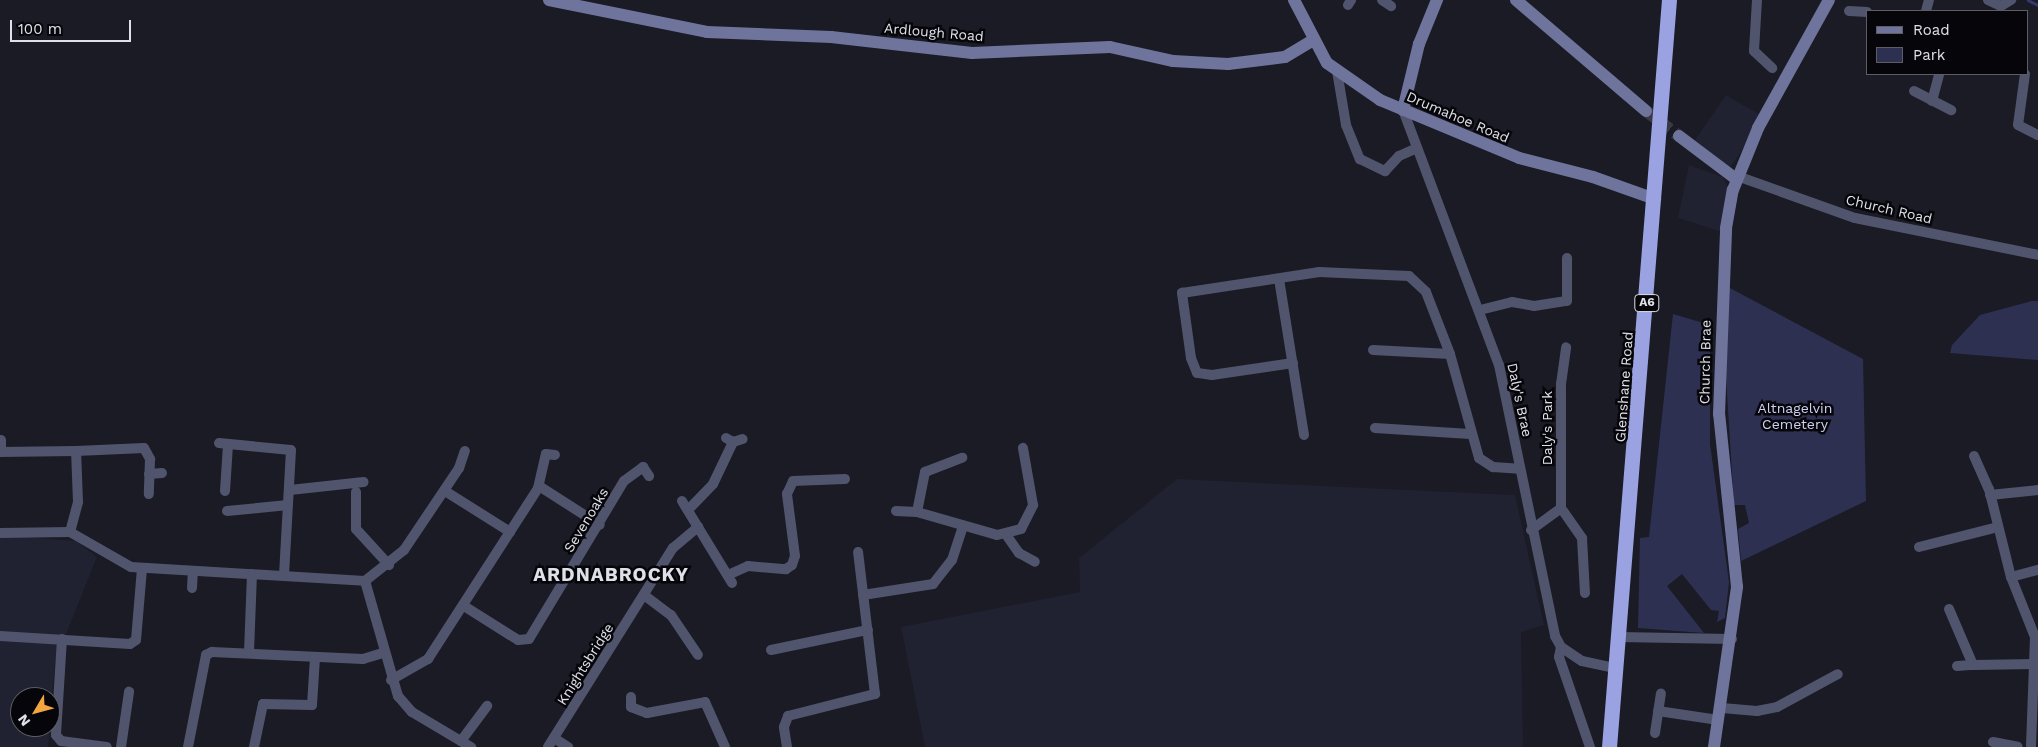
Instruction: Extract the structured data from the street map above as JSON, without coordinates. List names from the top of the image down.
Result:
{
  "streets": {
    "highway": ["A6", "Glenshane Road"],
    "street": [
      "Ardlough Road",
      "Drumahoe Road",
      "Church Road",
      "Church Brae",
      "Daly's Brae",
      "Daly's Park",
      "Sevenoaks",
      "Knightsbridge"
    ]
  },
  "crossings": [
    ["Ardlough Road", "Drumahoe Road"],
    ["Drumahoe Road", "Glenshane Road"],
    ["Drumahoe Road", "Daly's Brae"],
    ["Church Road", "Church Brae"]
  ],
  "districts": ["ARDNABROCKY"],
  "parks": ["Altnagelvin Cemetery"],
  "legend": ["Road", "Park"],
  "scale_bar": "100 m",
  "north": "bottom left"
}
